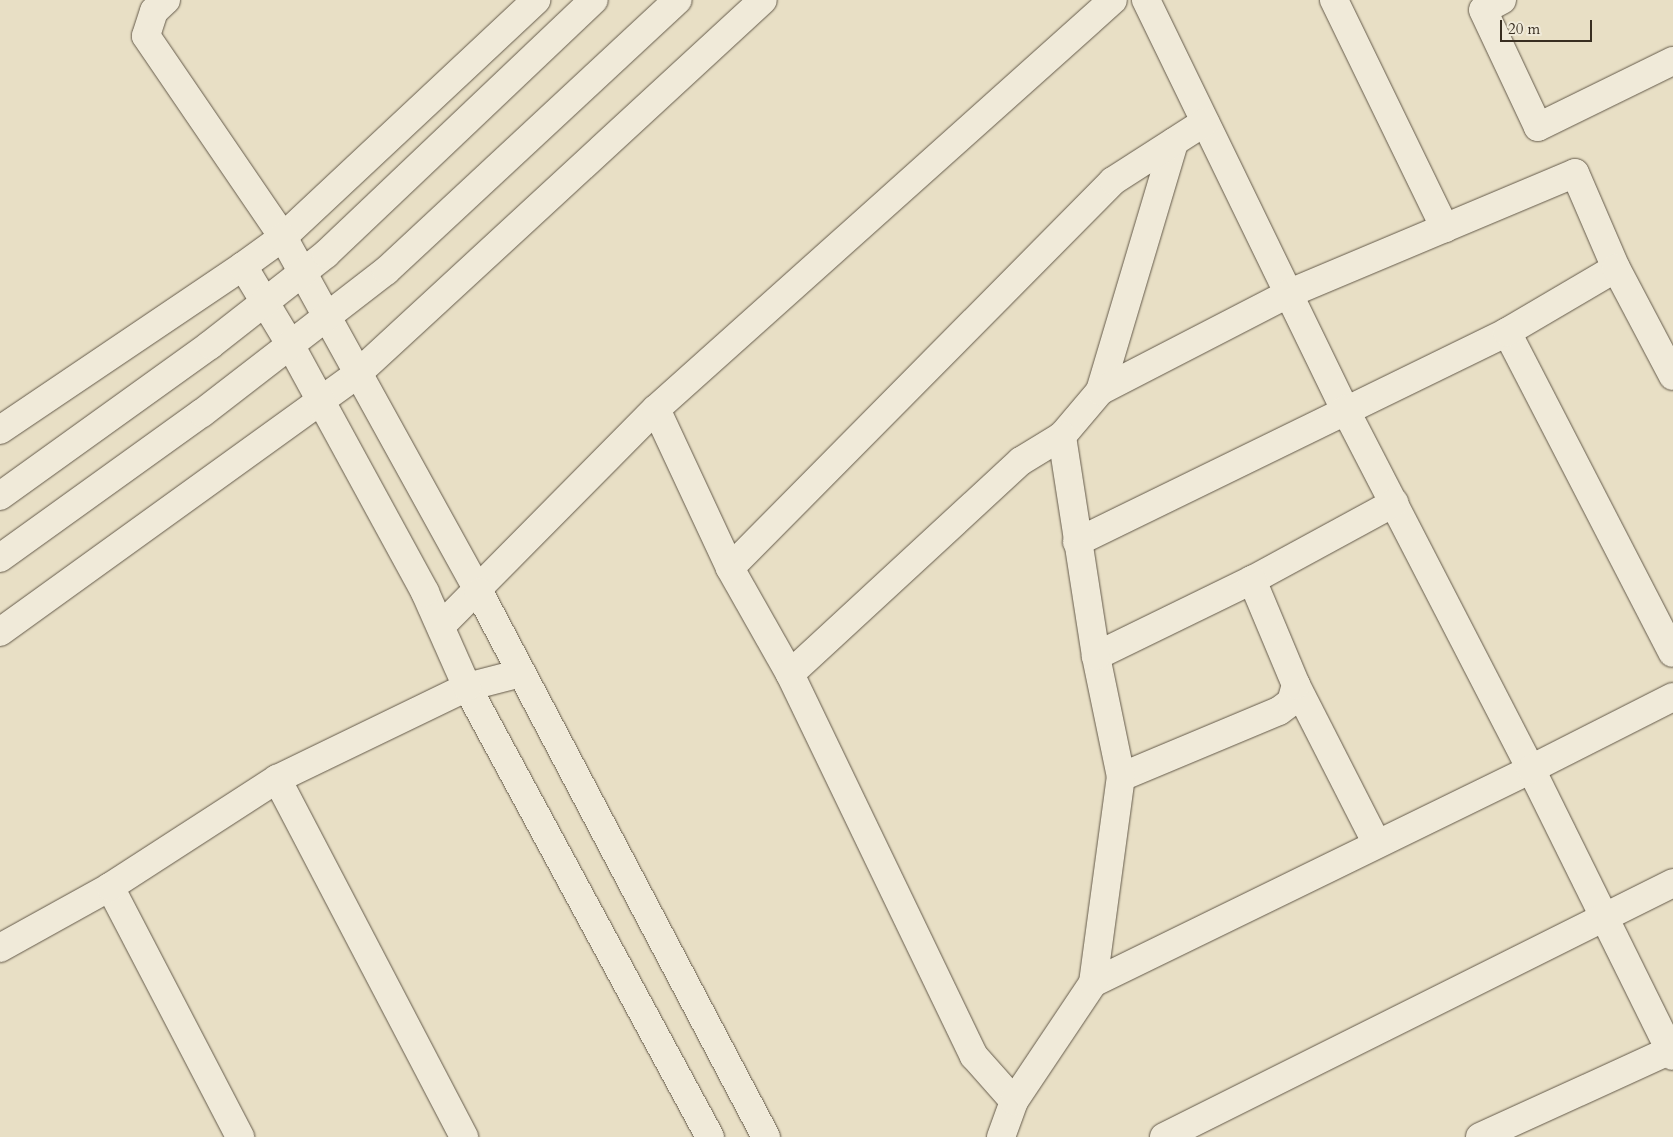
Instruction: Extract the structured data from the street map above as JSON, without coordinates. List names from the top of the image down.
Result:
{
  "scale_bar": "20 m"
}
